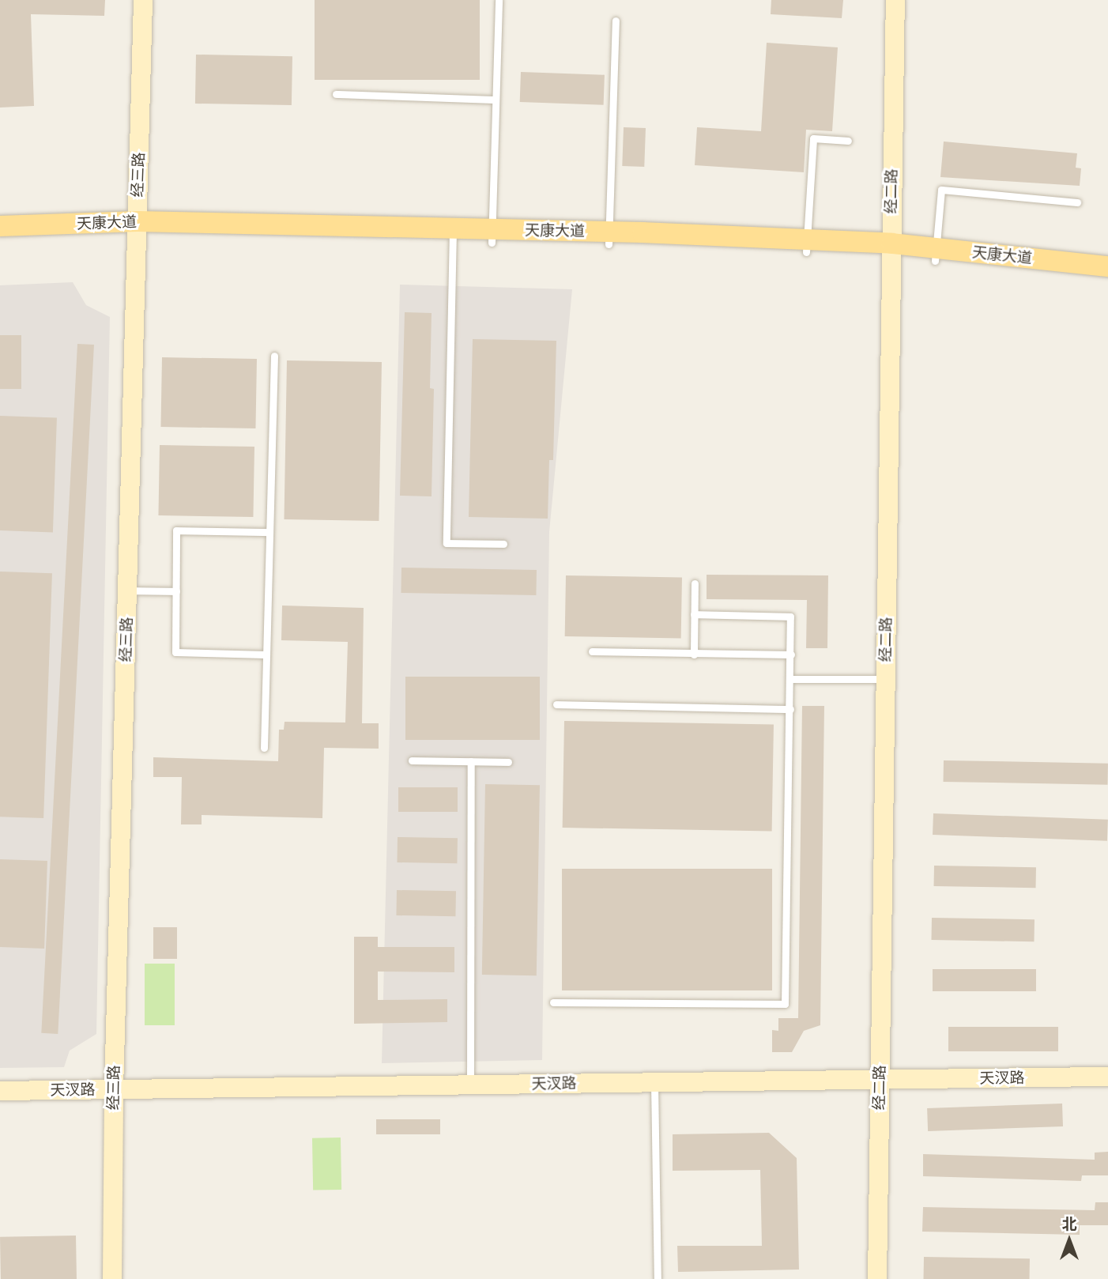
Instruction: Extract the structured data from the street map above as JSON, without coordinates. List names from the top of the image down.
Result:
{
  "streets": {
    "main road": ["天康大道"],
    "street": ["经三路", "经二路", "天汊路"]
  },
  "crossings": [
    ["经三路", "天康大道"],
    ["经三路", "天汊路"],
    ["经二路", "天康大道"],
    ["经二路", "天汊路"]
  ],
  "north": "top"
}
